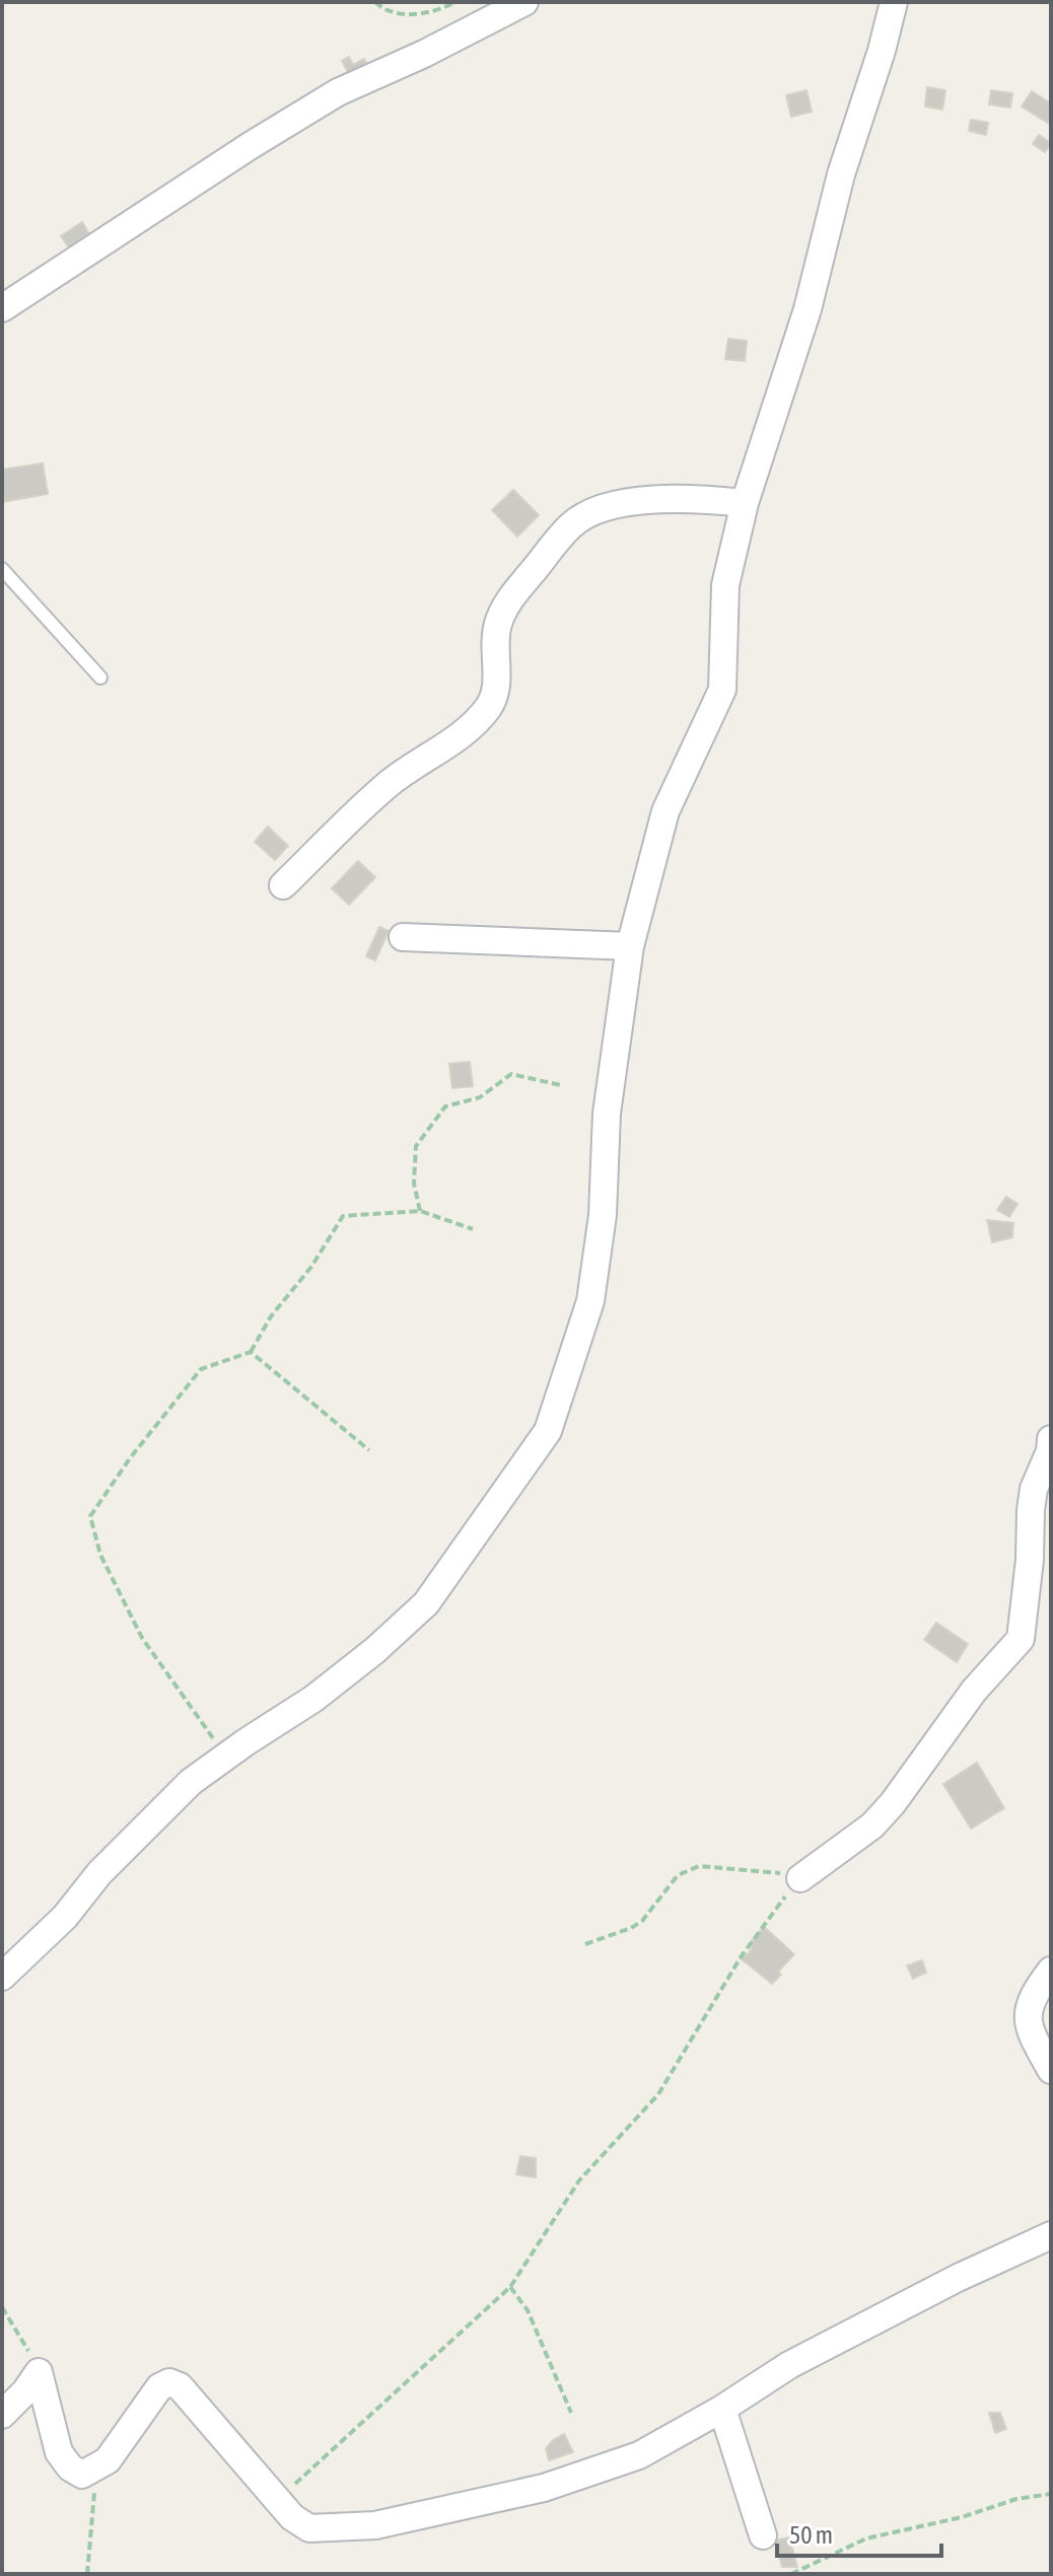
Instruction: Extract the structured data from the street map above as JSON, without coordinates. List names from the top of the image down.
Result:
{
  "scale_bar": "50 m"
}
